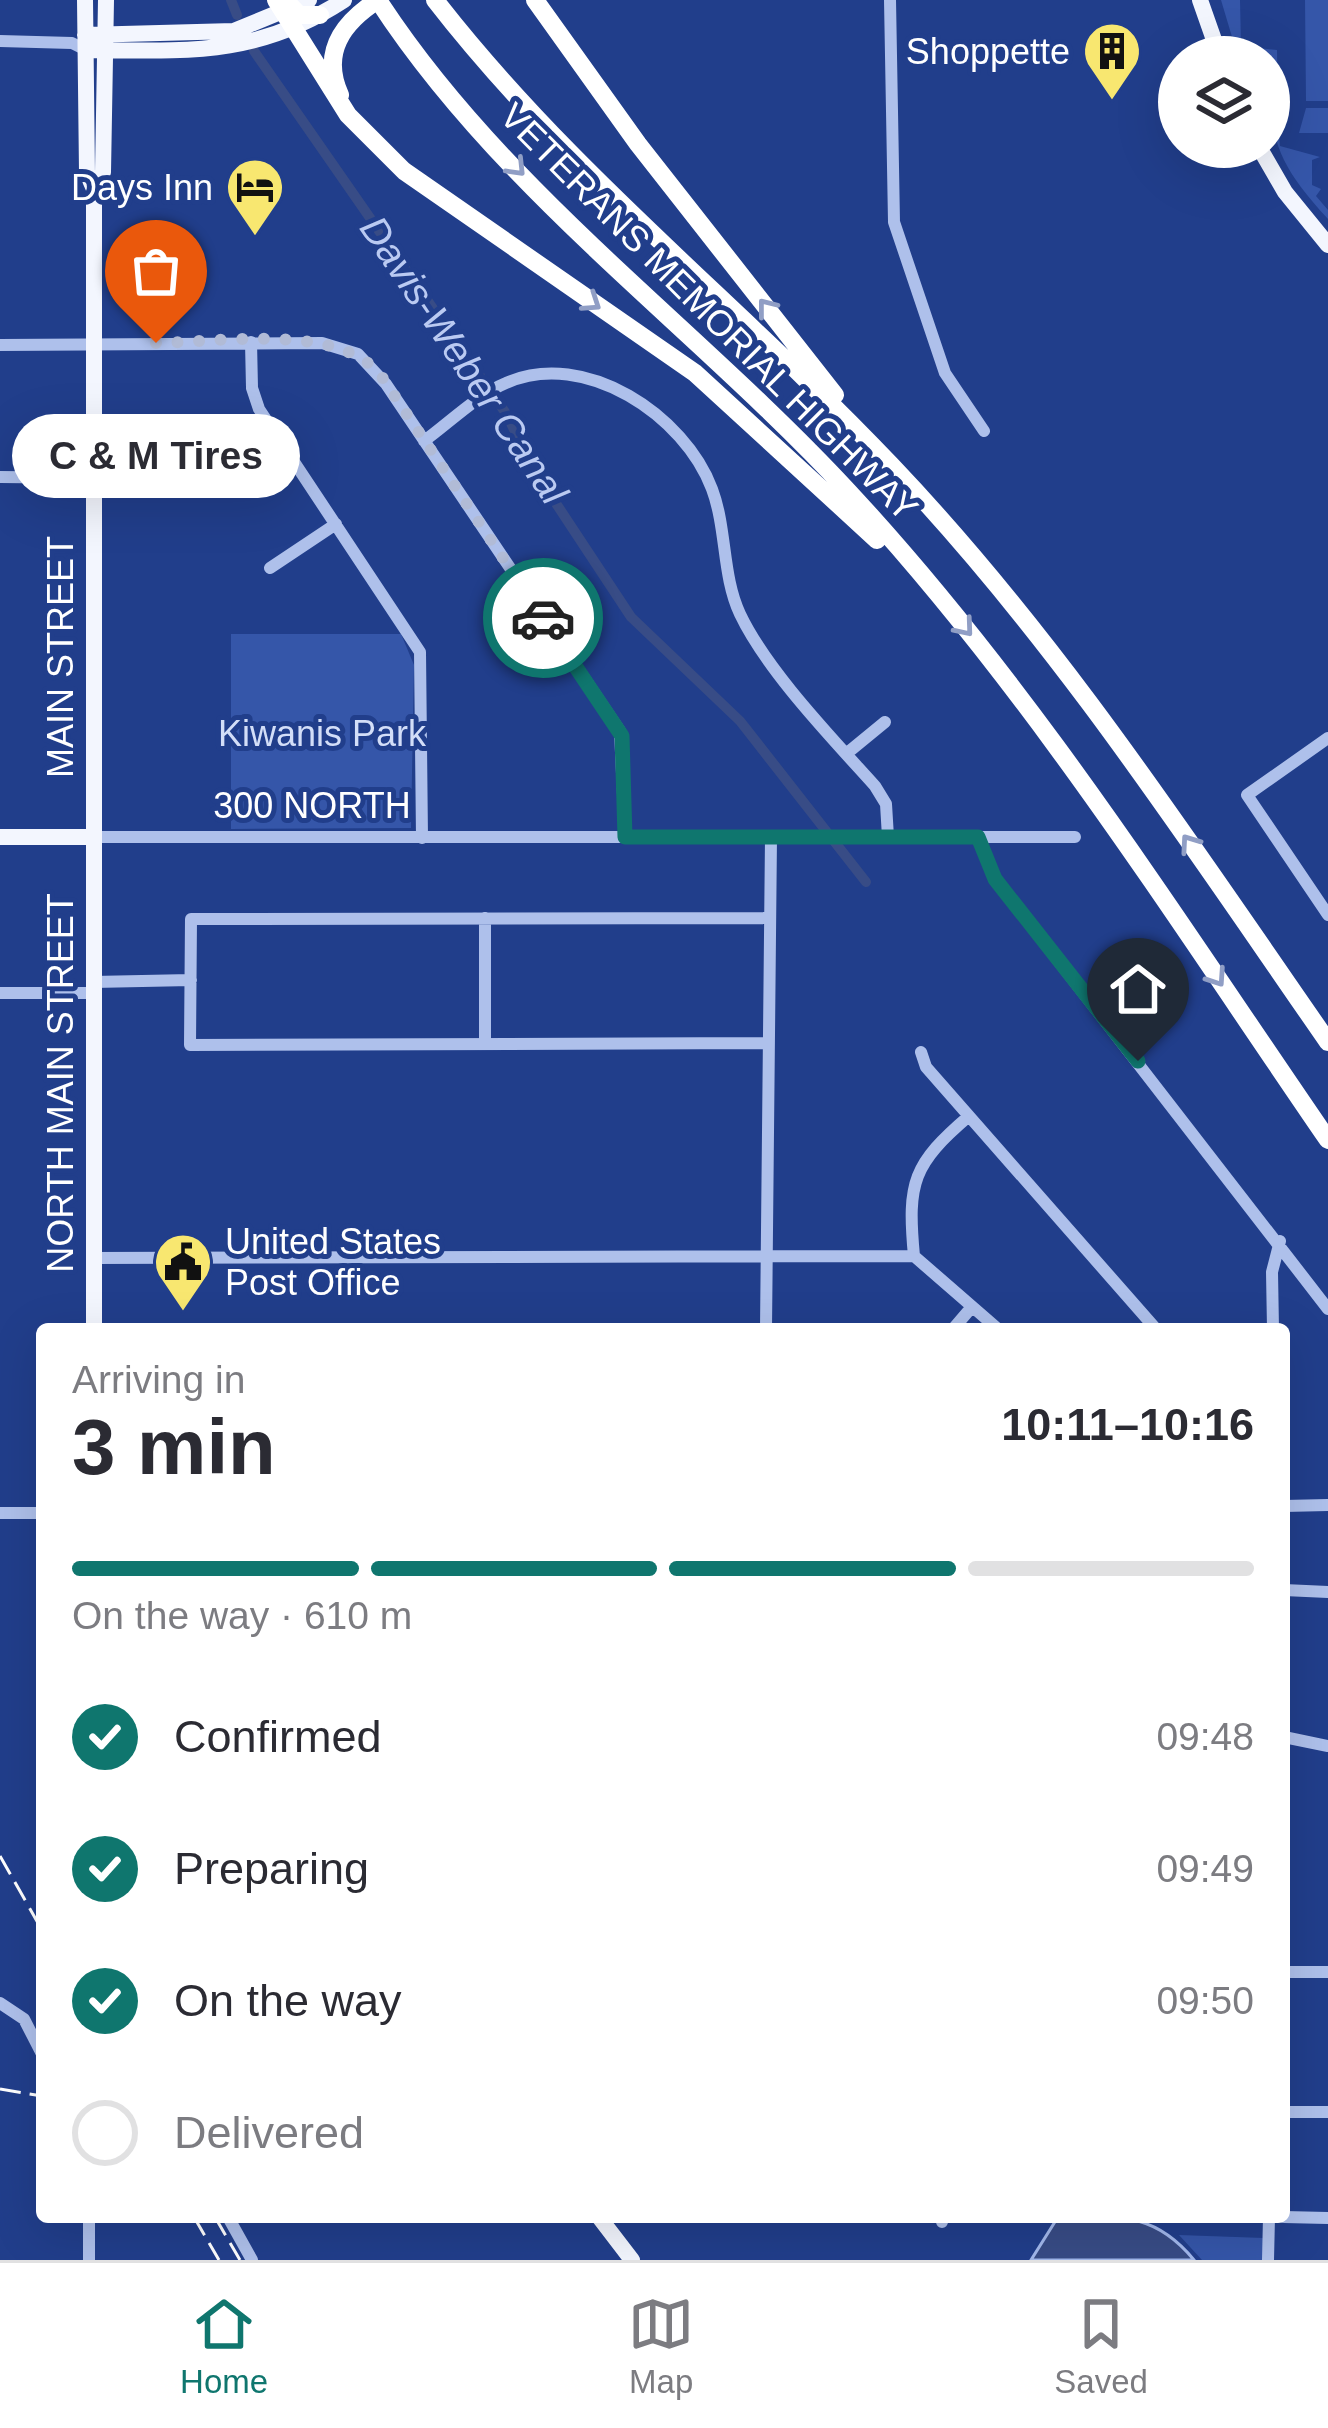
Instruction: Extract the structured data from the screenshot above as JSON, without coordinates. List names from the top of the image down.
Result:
{
  "streets": {
    "highway": ["VETERANS MEMORIAL HIGHWAY"],
    "main road": ["MAIN STREET", "300 NORTH", "NORTH MAIN STREET"]
  },
  "crossings": [
    ["MAIN STREET", "300 NORTH"],
    ["MAIN STREET", "NORTH MAIN STREET"],
    ["300 NORTH", "NORTH MAIN STREET"]
  ],
  "water": ["Davis-Weber Canal"],
  "parks": ["Kiwanis Park"],
  "places": {
    "building": ["Shoppette"],
    "hotel": ["Days Inn"],
    "other": ["C & M Tires"],
    "public building": ["United States Post Office"]
  },
  "page": {
    "bubble": "C & M Tires",
    "heading": ["3 min", "Arriving in", "10:11–10:16"],
    "bar": "On the way · 610 m",
    "list": [
      ["Confirmed", "09:48"],
      ["Preparing", "09:49"],
      ["On the way", "09:50"],
      "Delivered"
    ],
    "tabs": ["Home", "Map", "Saved"]
  }
}
